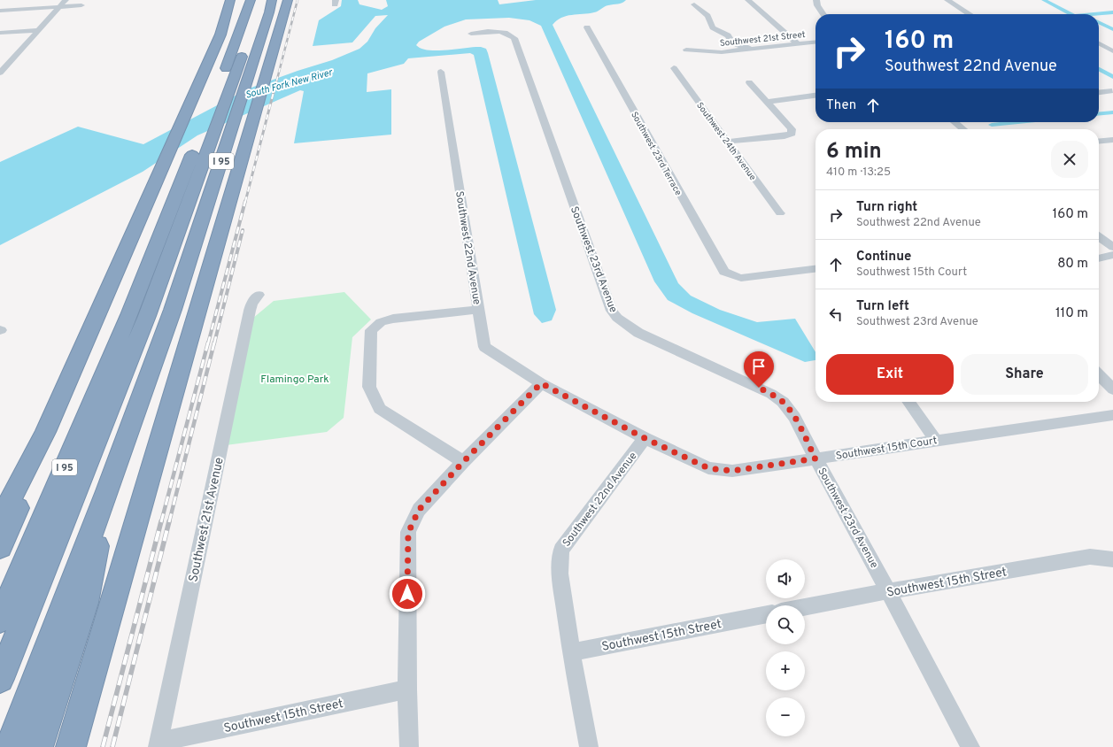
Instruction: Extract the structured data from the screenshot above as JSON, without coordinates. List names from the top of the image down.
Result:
{
  "streets": {
    "highway": ["I 95"],
    "street": [
      "Southwest 21st Street",
      "Southwest 24th Avenue",
      "Southwest 23rd Terrace",
      "Southwest 22nd Avenue",
      "Southwest 23rd Avenue",
      "Southwest 15th Court",
      "Southwest 21st Avenue",
      "Southwest 15th Street"
    ]
  },
  "crossings": [
    ["Southwest 22nd Avenue", "Southwest 15th Court"],
    ["Southwest 22nd Avenue", "Southwest 15th Street"],
    ["Southwest 23rd Avenue", "Southwest 15th Court"],
    ["Southwest 23rd Avenue", "Southwest 15th Street"],
    ["Southwest 21st Avenue", "Southwest 15th Street"]
  ],
  "water": ["South Fork New River"],
  "parks": ["Flamingo Park"],
  "page": {
    "turn": ["160 m", "Southwest 22nd Avenue"],
    "then": "Then",
    "heading": ["6 min", "410 m · 13:25"],
    "list": [
      {
        "name": "Turn right",
        "note": "Southwest 22nd Avenue",
        "value": "160 m"
      },
      {
        "name": "Continue",
        "note": "Southwest 15th Court",
        "value": "80 m"
      },
      {
        "name": "Turn left",
        "note": "Southwest 23rd Avenue",
        "value": "110 m"
      }
    ],
    "buttons": ["Exit", "Share"],
    "map_buttons": ["+", "−"]
  }
}
